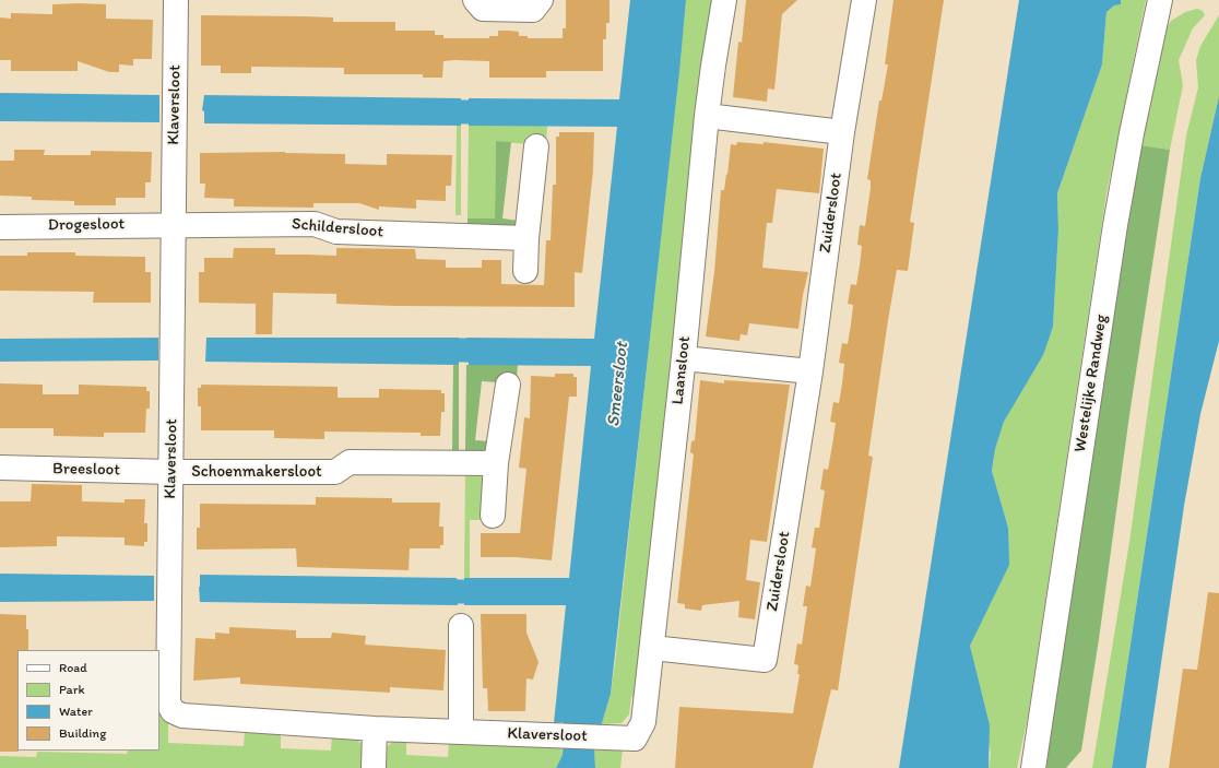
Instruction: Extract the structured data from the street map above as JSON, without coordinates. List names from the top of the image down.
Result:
{
  "streets": {
    "street": [
      "Klaversloot",
      "Zuidersloot",
      "Drogesloot",
      "Schildersloot",
      "Laansloot",
      "Westelijke Randweg",
      "Breesloot",
      "Schoenmakersloot"
    ]
  },
  "crossings": [
    ["Klaversloot", "Drogesloot"],
    ["Klaversloot", "Schildersloot"],
    ["Klaversloot", "Laansloot"],
    ["Klaversloot", "Breesloot"],
    ["Klaversloot", "Schoenmakersloot"],
    ["Zuidersloot", "Laansloot"],
    ["Drogesloot", "Schildersloot"],
    ["Breesloot", "Schoenmakersloot"]
  ],
  "water": ["Smeersloot"],
  "legend": [
    "Road",
    "Park",
    "Water",
    "Building"
  ]
}
